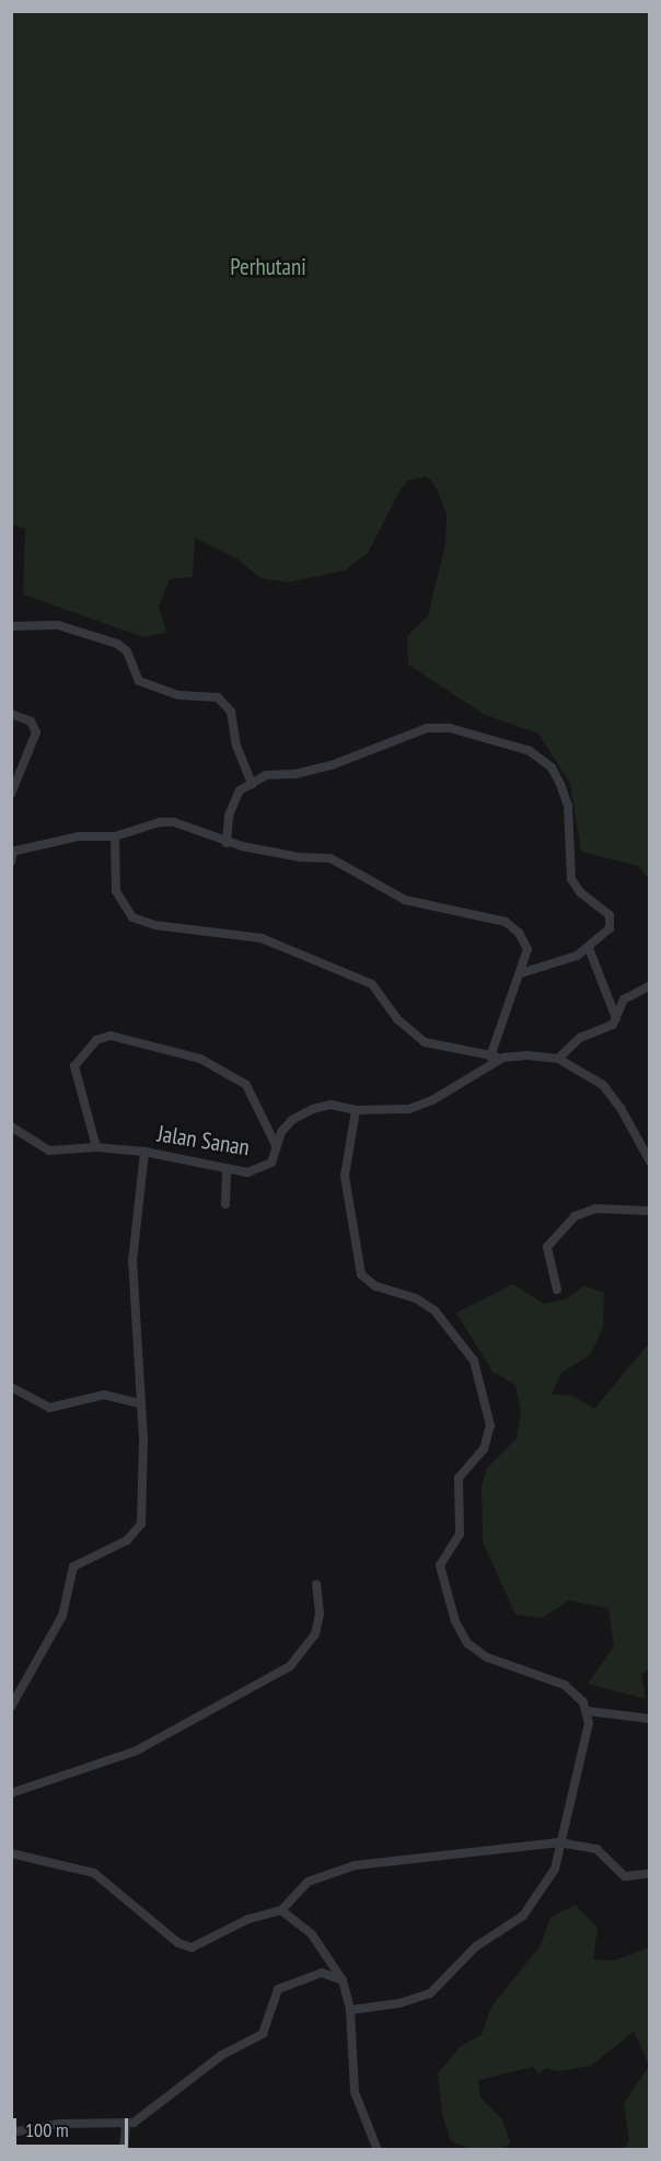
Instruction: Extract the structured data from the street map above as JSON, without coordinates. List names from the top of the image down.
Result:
{
  "streets": {
    "street": ["Jalan Sanan"]
  },
  "parks": ["Perhutani"],
  "scale_bar": "100 m"
}
